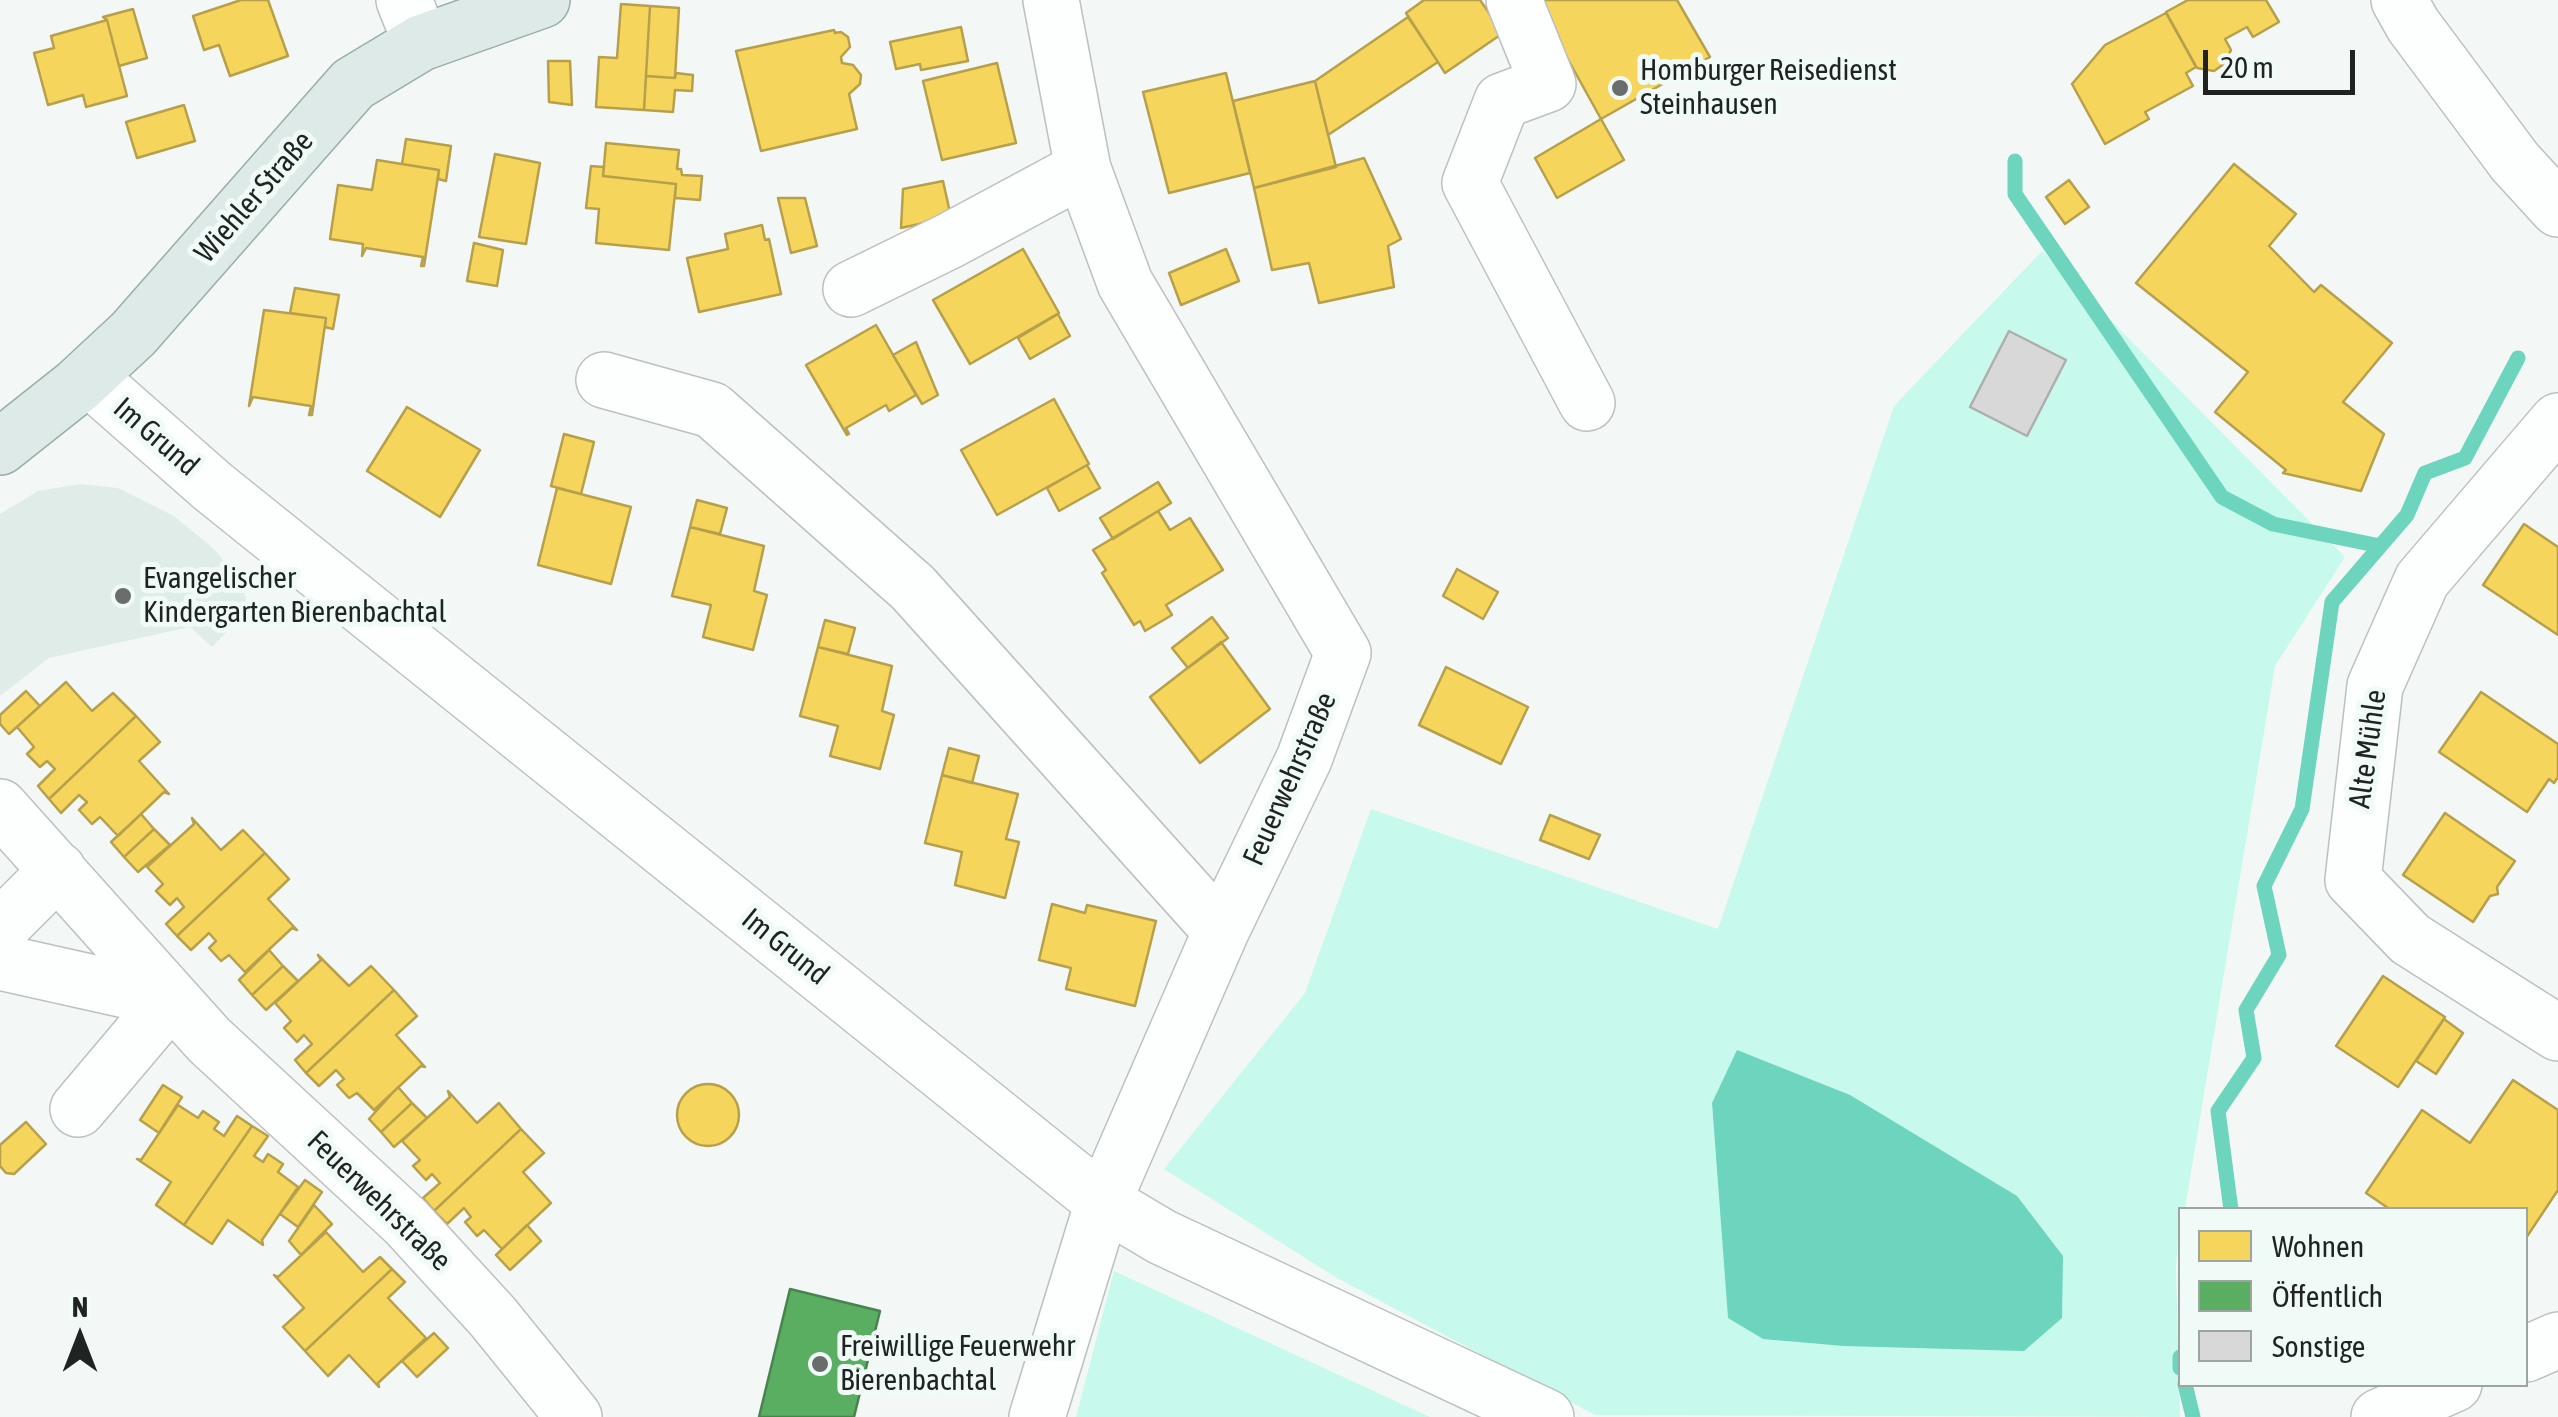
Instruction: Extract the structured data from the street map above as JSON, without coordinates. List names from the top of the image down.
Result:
{
  "streets": {
    "main road": ["Wiehler Straße"],
    "street": ["Im Grund", "Alte Mühle", "Feuerwehrstraße"]
  },
  "crossings": [
    ["Wiehler Straße", "Im Grund"],
    ["Im Grund", "Feuerwehrstraße"]
  ],
  "places": ["Homburger Reisedienst Steinhausen", "Evangelischer Kindergarten Bierenbachtal", "Freiwillige Feuerwehr Bierenbachtal"],
  "legend": ["Wohnen", "Öffentlich", "Sonstige"],
  "scale_bar": "20 m",
  "north": "top"
}
